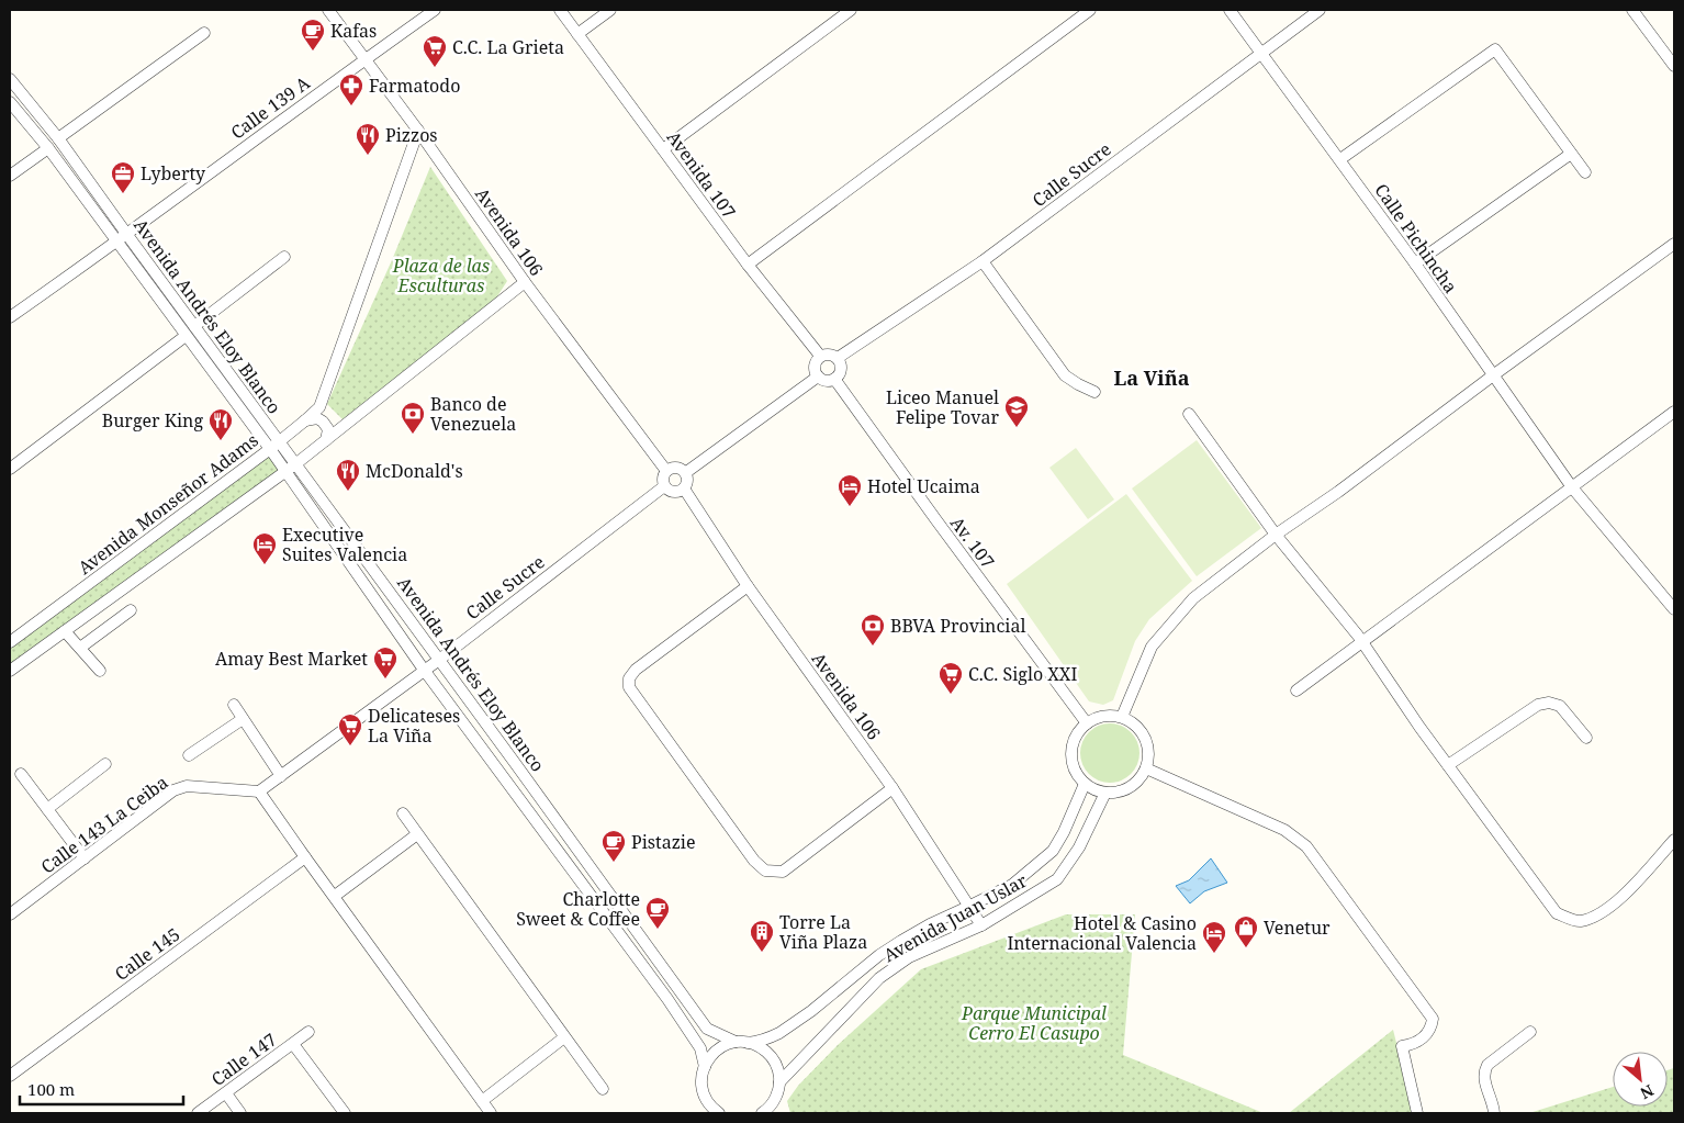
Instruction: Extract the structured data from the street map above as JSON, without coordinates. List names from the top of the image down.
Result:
{
  "streets": {
    "street": [
      "Calle 139 A",
      "Avenida 107",
      "Calle Sucre",
      "Avenida 106",
      "Calle Pichincha",
      "Avenida Andrés Eloy Blanco",
      "Avenida Monseñor Adams",
      "Av. 107",
      "Calle 143 La Ceiba",
      "Avenida Juan Uslar",
      "Calle 145",
      "Calle 147"
    ]
  },
  "crossings": [
    ["Calle 139 A", "Avenida 106"],
    ["Calle 139 A", "Avenida Andrés Eloy Blanco"],
    ["Avenida 107", "Calle Sucre"],
    ["Avenida 107", "Av. 107"],
    ["Calle Sucre", "Avenida 106"],
    ["Calle Sucre", "Calle Pichincha"],
    ["Calle Sucre", "Avenida Andrés Eloy Blanco"],
    ["Calle Sucre", "Av. 107"],
    ["Calle Sucre", "Calle 143 La Ceiba"],
    ["Avenida 106", "Avenida Monseñor Adams"],
    ["Avenida 106", "Avenida Juan Uslar"],
    ["Avenida Andrés Eloy Blanco", "Avenida Monseñor Adams"],
    ["Avenida Andrés Eloy Blanco", "Avenida Juan Uslar"],
    ["Av. 107", "Avenida Juan Uslar"]
  ],
  "districts": ["La Viña"],
  "parks": ["Plaza de las Esculturas", "Parque Municipal Cerro El Casupo"],
  "places": {
    "cafe": ["Kafas", "Pistazie", "Charlotte Sweet & Coffee"],
    "supermarket": [
      "C.C. La Grieta",
      "Amay Best Market",
      "C.C. Siglo XXI",
      "Delicateses La Viña"
    ],
    "pharmacy": ["Farmatodo"],
    "restaurant": ["Pizzos", "Burger King", "McDonald's"],
    "office": ["Lyberty"],
    "school or university": ["Liceo Manuel Felipe Tovar"],
    "bank": ["Banco de Venezuela", "BBVA Provincial"],
    "hotel": ["Hotel Ucaima", "Executive Suites Valencia", "Hotel & Casino Internacional Valencia"],
    "shop": ["Venetur"],
    "building": ["Torre La Viña Plaza"]
  },
  "scale_bar": "100 m",
  "north": "bottom right"
}
